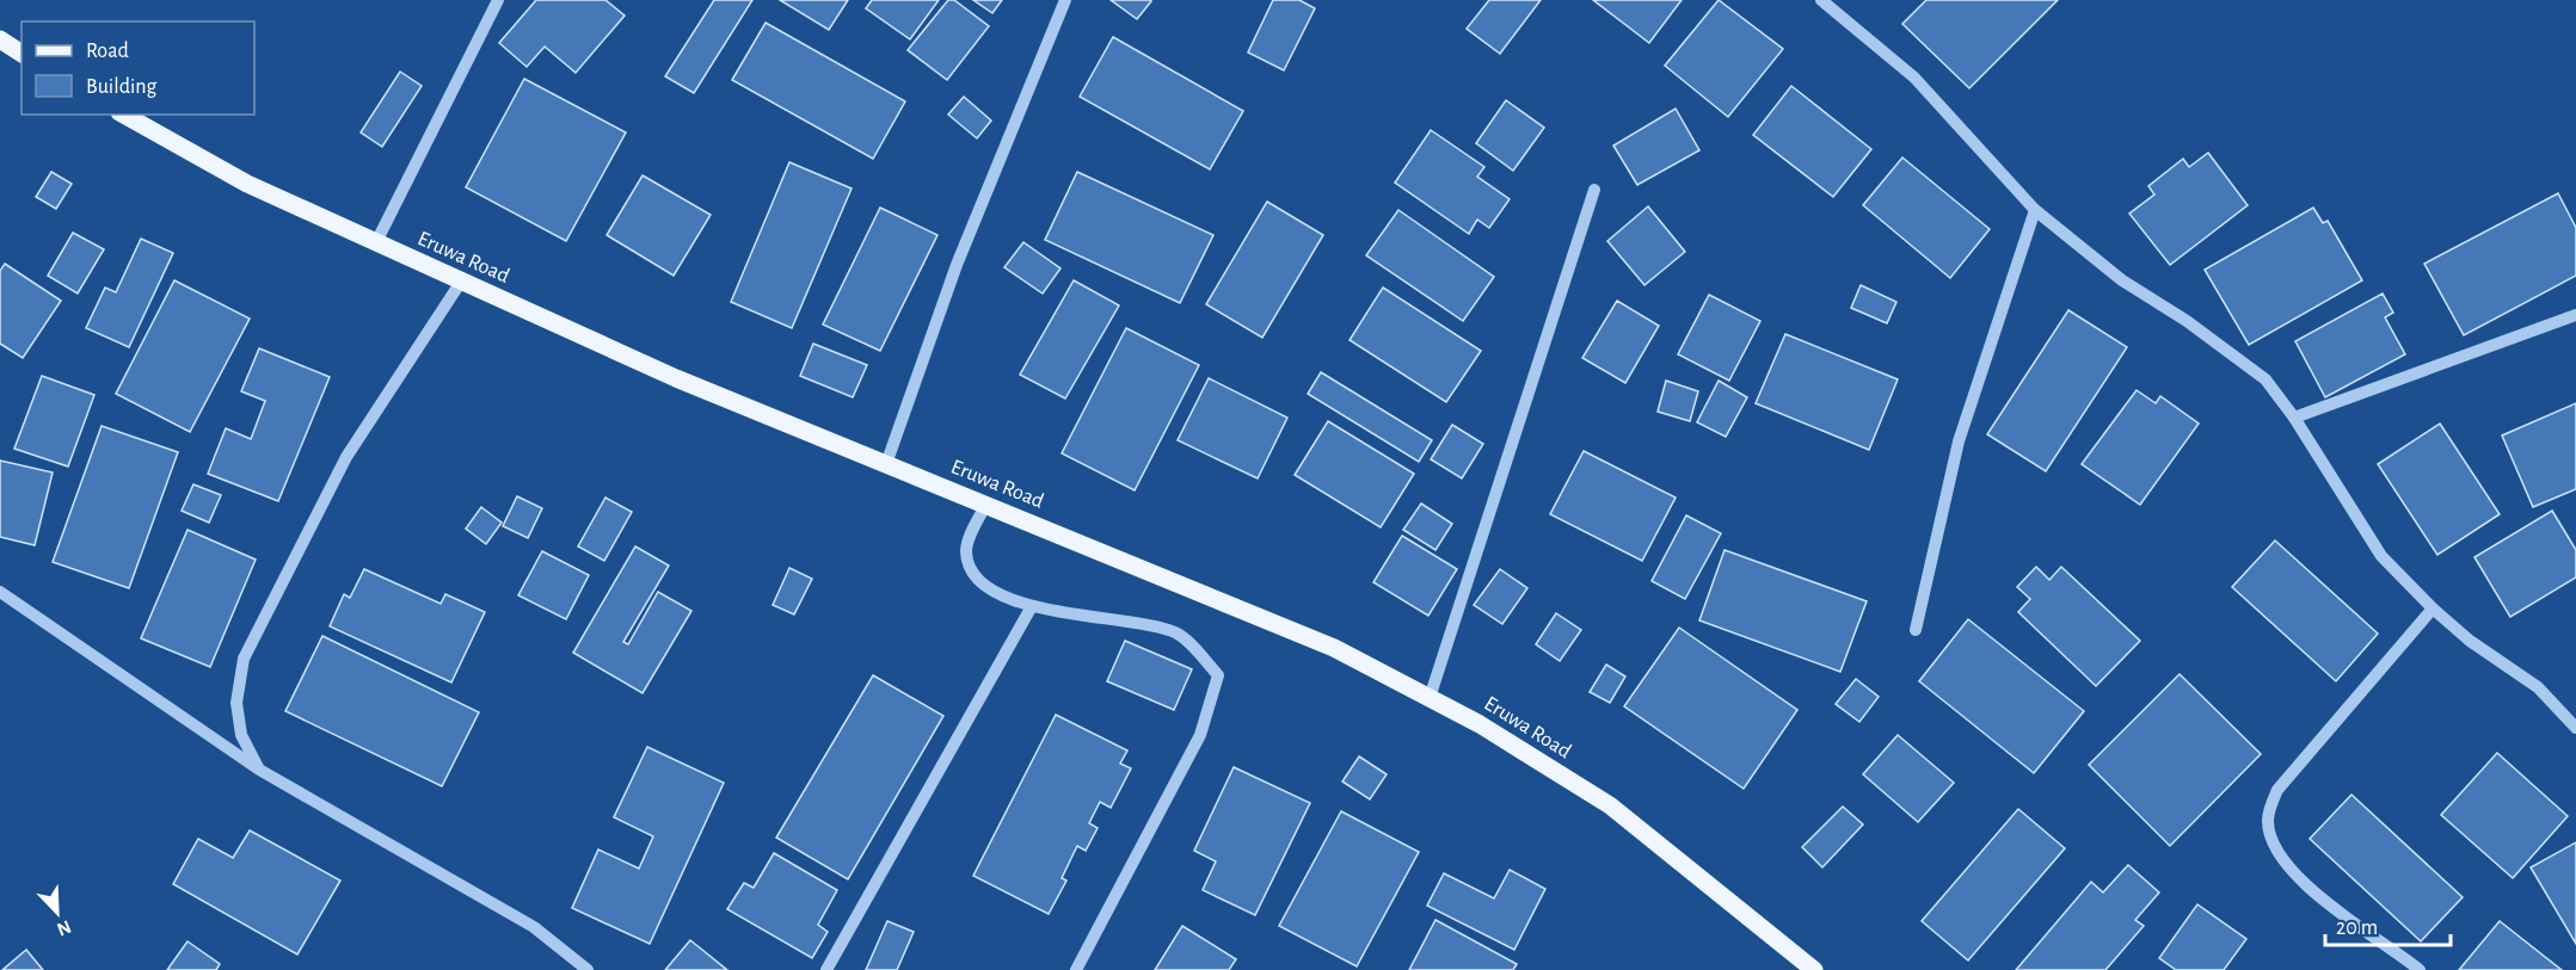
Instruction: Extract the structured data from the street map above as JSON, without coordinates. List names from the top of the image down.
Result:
{
  "streets": {
    "main road": ["Eruwa Road"]
  },
  "legend": ["Road", "Building"],
  "scale_bar": "20 m",
  "north": "bottom right"
}
